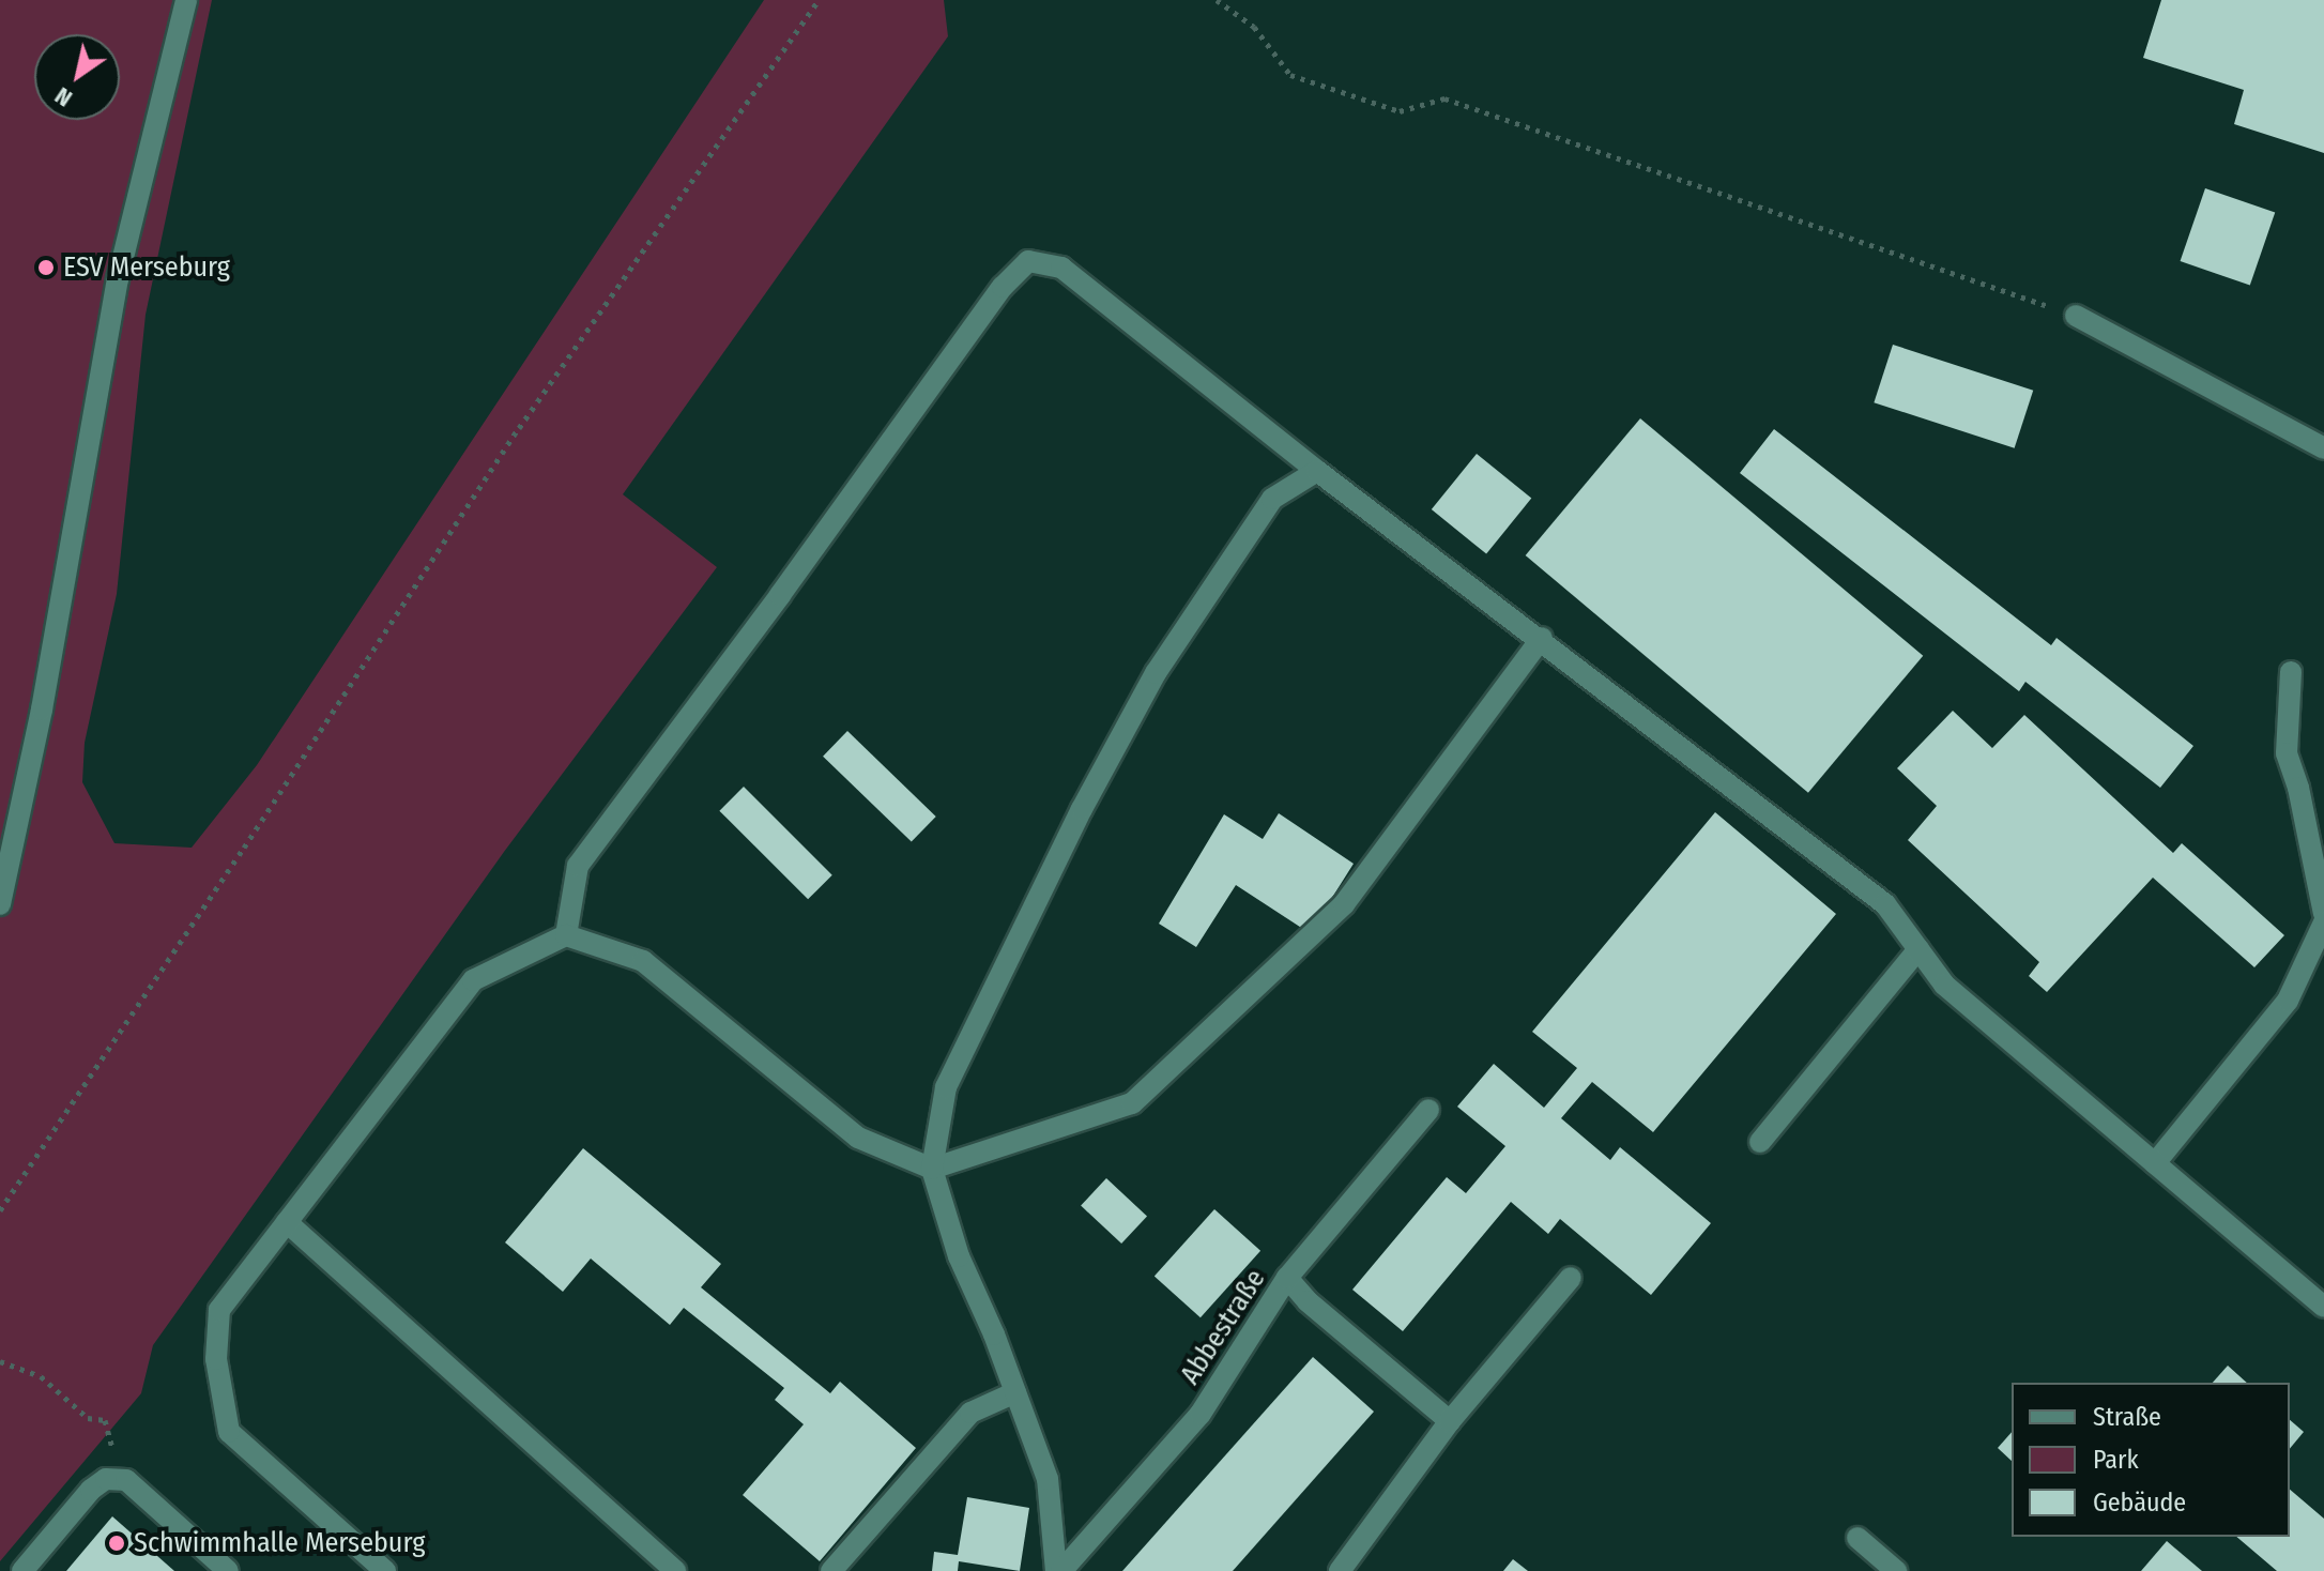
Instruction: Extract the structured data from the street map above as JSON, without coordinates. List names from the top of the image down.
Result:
{
  "streets": {
    "street": ["Abbestraße"]
  },
  "places": ["ESV Merseburg", "Schwimmhalle Merseburg"],
  "legend": ["Straße", "Park", "Gebäude"],
  "north": "bottom left"
}
